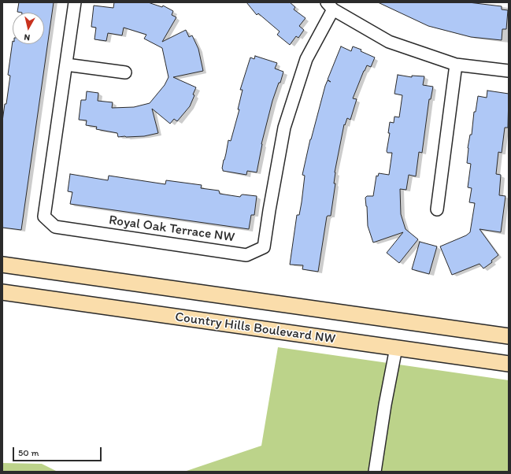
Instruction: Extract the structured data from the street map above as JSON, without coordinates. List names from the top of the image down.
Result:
{
  "streets": {
    "main road": ["Country Hills Boulevard NW"],
    "street": ["Royal Oak Terrace NW"]
  },
  "scale_bar": "50 m",
  "north": "bottom"
}
